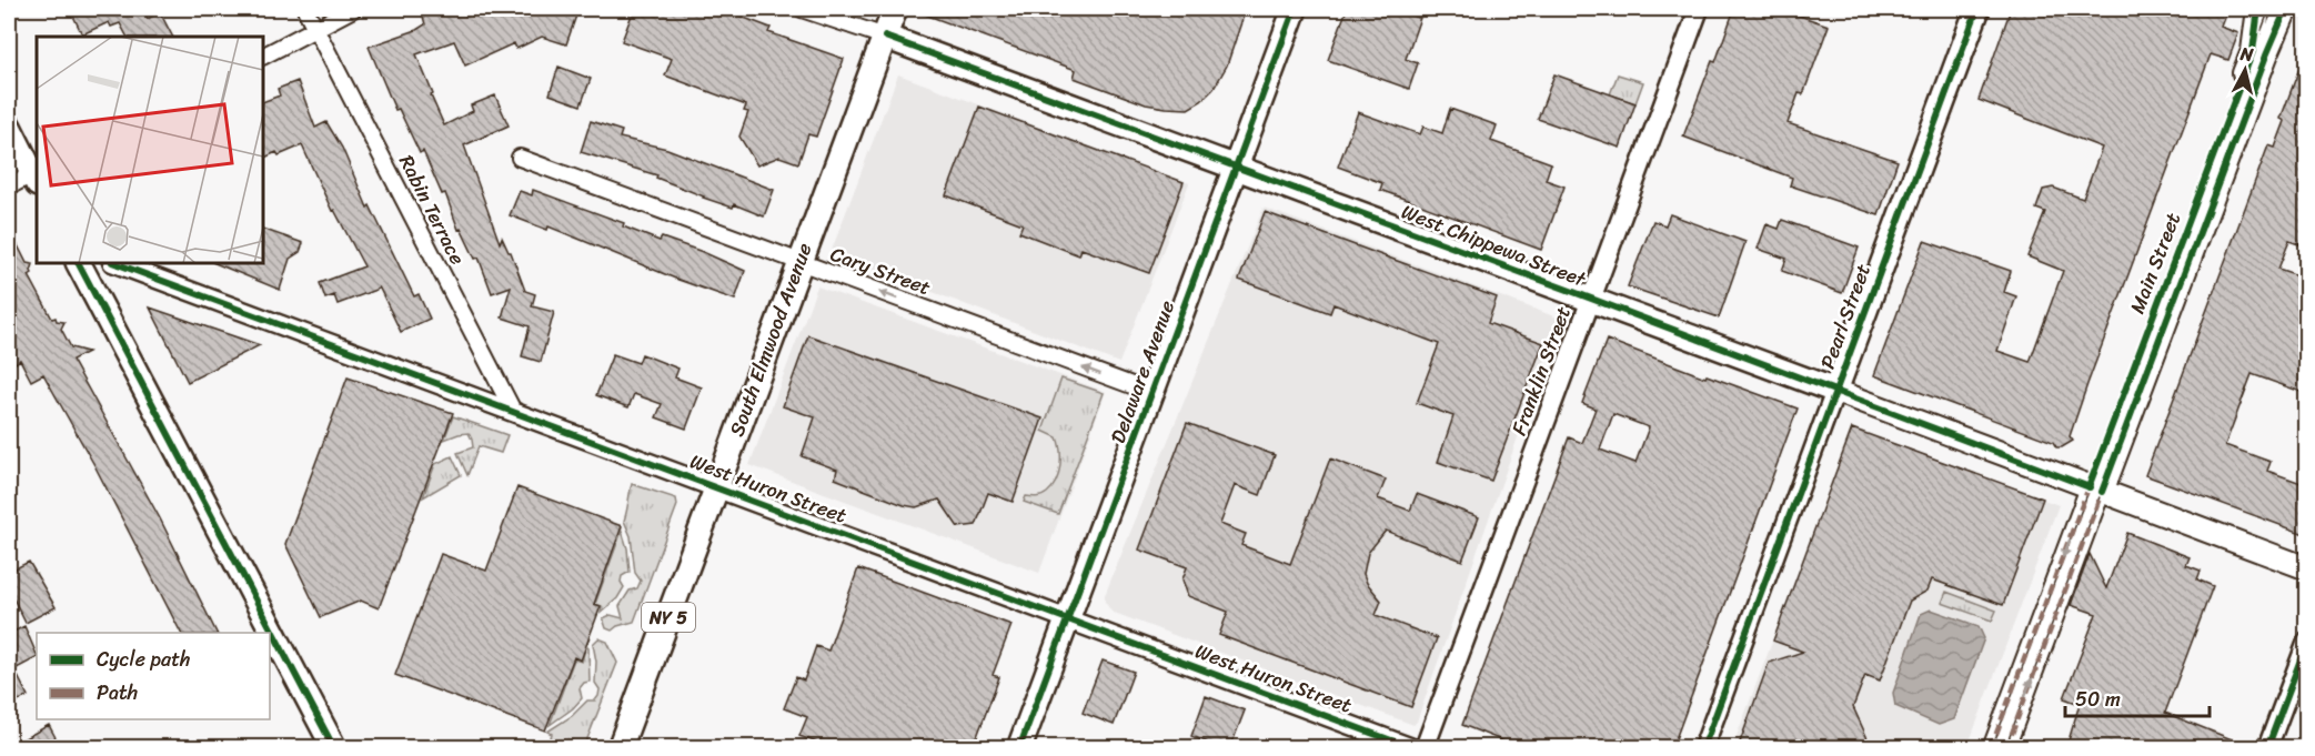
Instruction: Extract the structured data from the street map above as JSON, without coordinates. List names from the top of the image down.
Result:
{
  "streets": {
    "main road": [
      "West Chippewa Street",
      "Main Street",
      "Pearl Street",
      "South Elmwood Avenue",
      "Delaware Avenue",
      "NY 5"
    ],
    "street": [
      "Rabin Terrace",
      "Cary Street",
      "Franklin Street",
      "West Huron Street"
    ]
  },
  "crossings": [
    ["Rabin Terrace", "West Huron Street"],
    ["West Chippewa Street", "Main Street"],
    ["West Chippewa Street", "Pearl Street"],
    ["West Chippewa Street", "South Elmwood Avenue"],
    ["West Chippewa Street", "Franklin Street"],
    ["West Chippewa Street", "Delaware Avenue"],
    ["Cary Street", "South Elmwood Avenue"],
    ["Cary Street", "Delaware Avenue"],
    ["South Elmwood Avenue", "West Huron Street"],
    ["Delaware Avenue", "West Huron Street"]
  ],
  "one_way": ["Cary Street"],
  "legend": ["Cycle path", "Path"],
  "scale_bar": "50 m",
  "north": "top"
}
